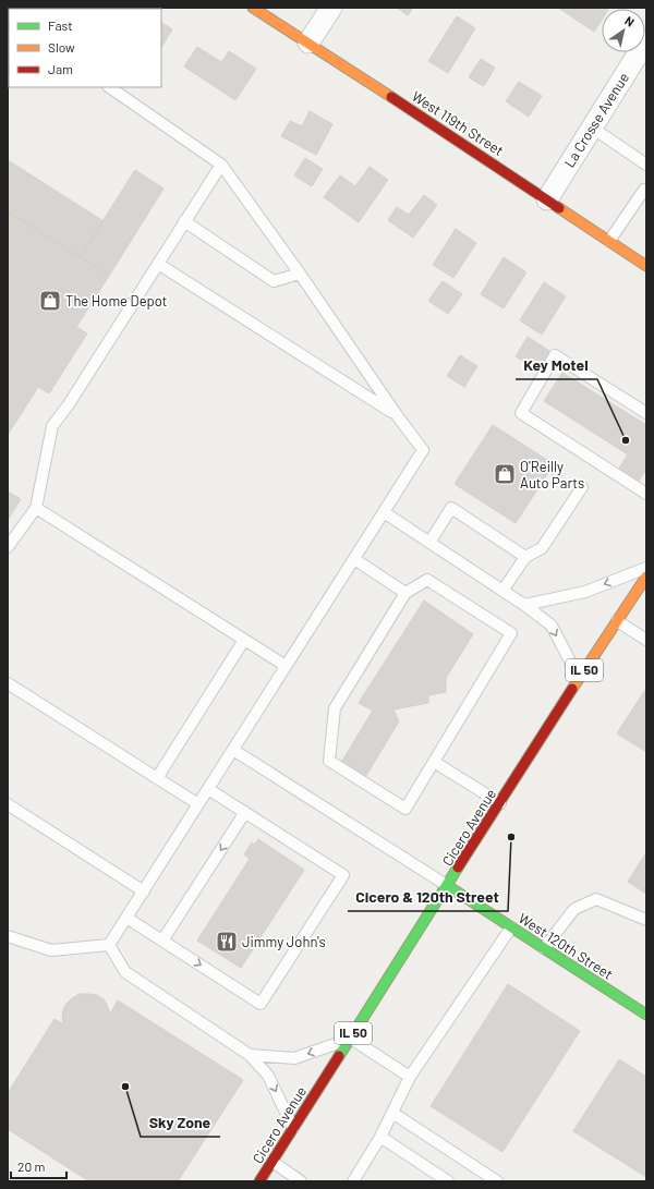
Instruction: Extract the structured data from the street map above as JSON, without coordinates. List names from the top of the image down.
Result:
{
  "streets": {
    "main road": [
      "West 119th Street",
      "IL 50",
      "Cicero Avenue",
      "West 120th Street"
    ],
    "street": ["La Crosse Avenue"]
  },
  "crossings": [
    ["La Crosse Avenue", "West 119th Street"],
    ["Cicero Avenue", "West 120th Street"]
  ],
  "places": {
    "shop": ["The Home Depot", "O'Reilly Auto Parts"],
    "other": ["Key Motel", "Cicero & 120th Street", "Sky Zone"],
    "restaurant": ["Jimmy John's"]
  },
  "legend": ["Fast", "Slow", "Jam"],
  "scale_bar": "20 m",
  "north": "top right"
}
